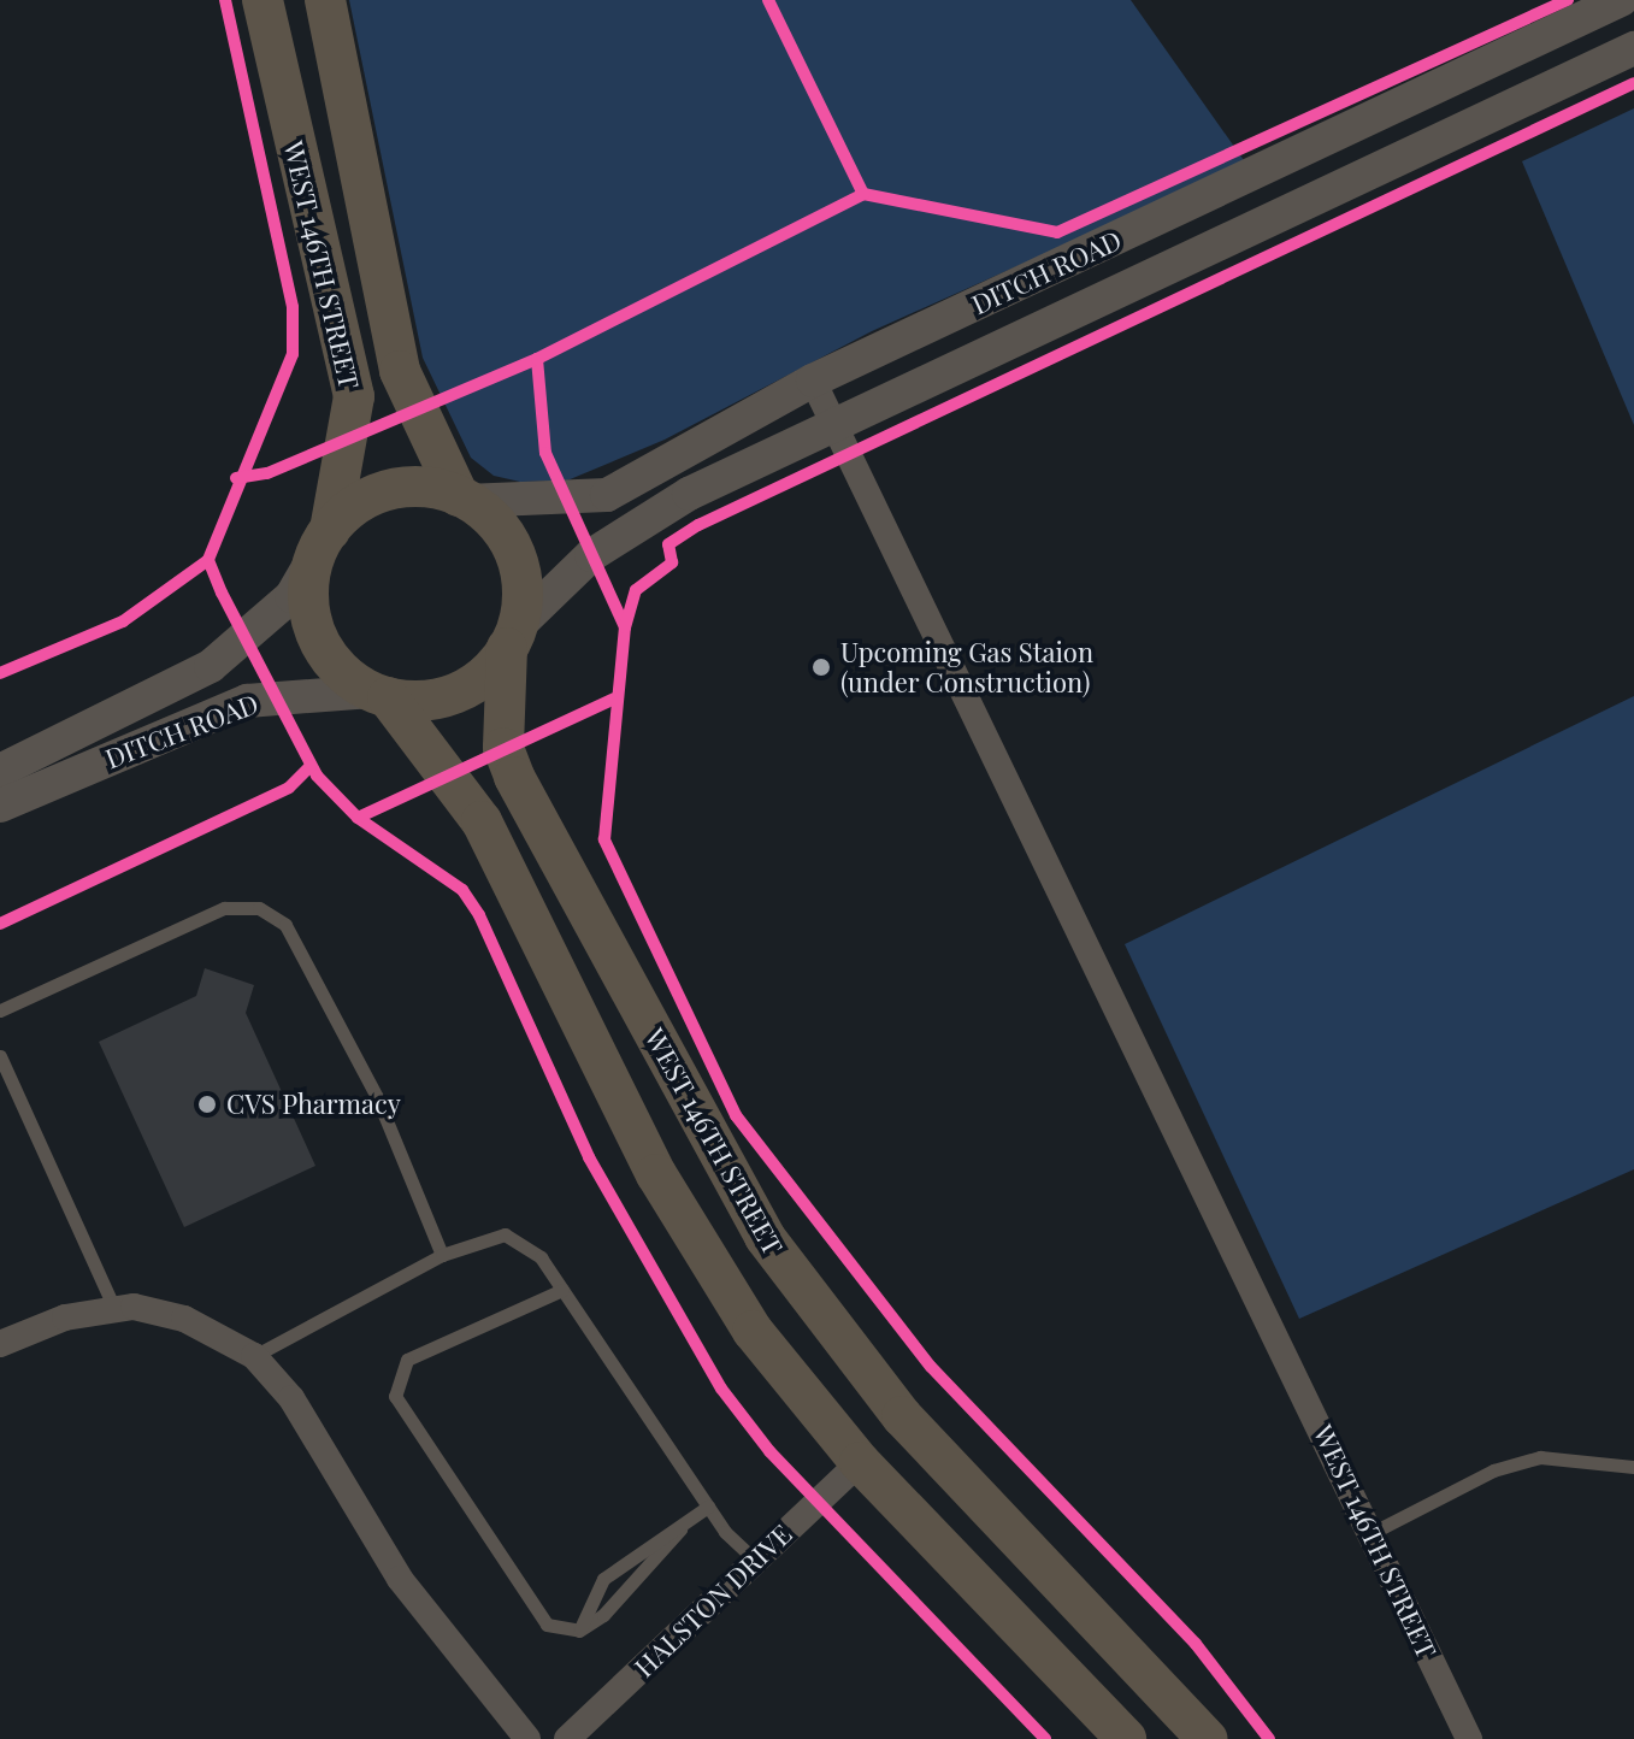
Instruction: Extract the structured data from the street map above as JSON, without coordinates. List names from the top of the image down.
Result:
{
  "streets": {
    "main road": ["WEST 146TH STREET"],
    "street": ["DITCH ROAD", "HALSTON DRIVE"]
  },
  "crossings": [
    ["WEST 146TH STREET", "DITCH ROAD"]
  ],
  "places": ["Upcoming Gas Staion (under Construction)", "CVS Pharmacy"]
}
